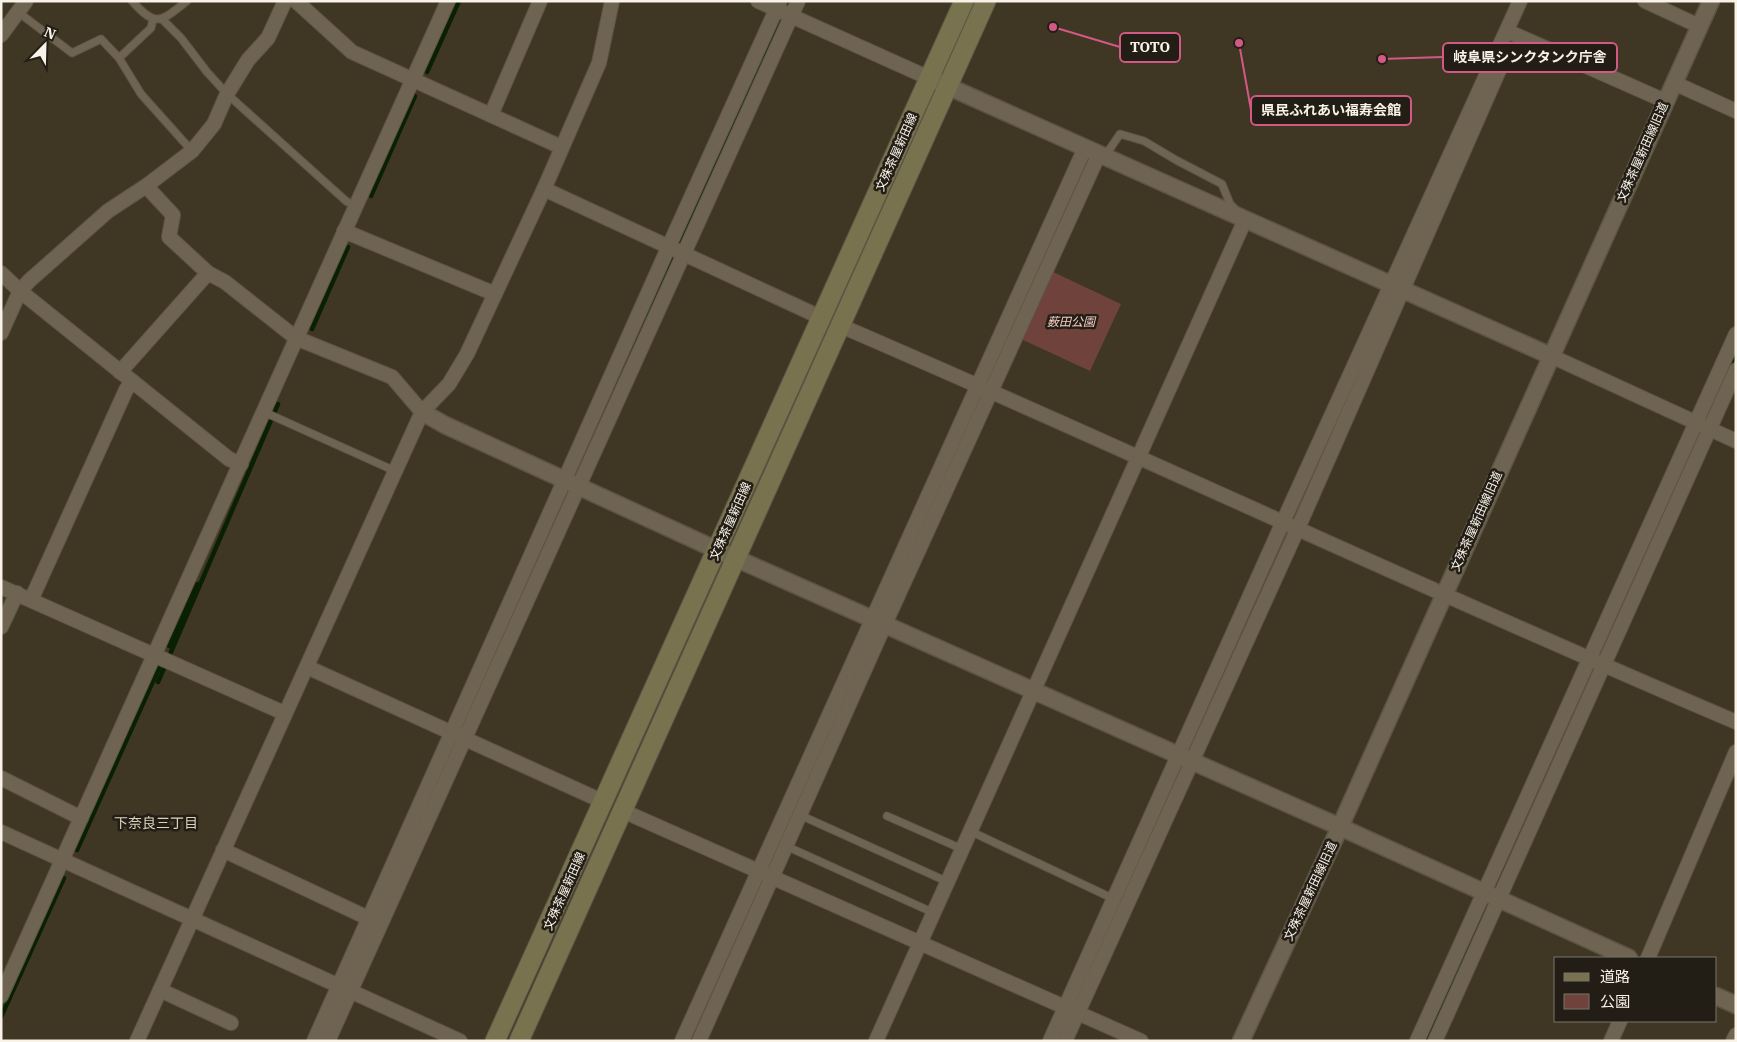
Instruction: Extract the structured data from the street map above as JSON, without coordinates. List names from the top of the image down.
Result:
{
  "streets": {
    "main road": ["文殊茶屋新田線"],
    "street": ["文殊茶屋新田線旧道"]
  },
  "districts": ["下奈良三丁目"],
  "parks": ["薮田公園"],
  "places": ["TOTO", "県民ふれあい福寿会館", "岐阜県シンクタンク庁舎"],
  "legend": ["道路", "公園"],
  "north": "top right"
}
